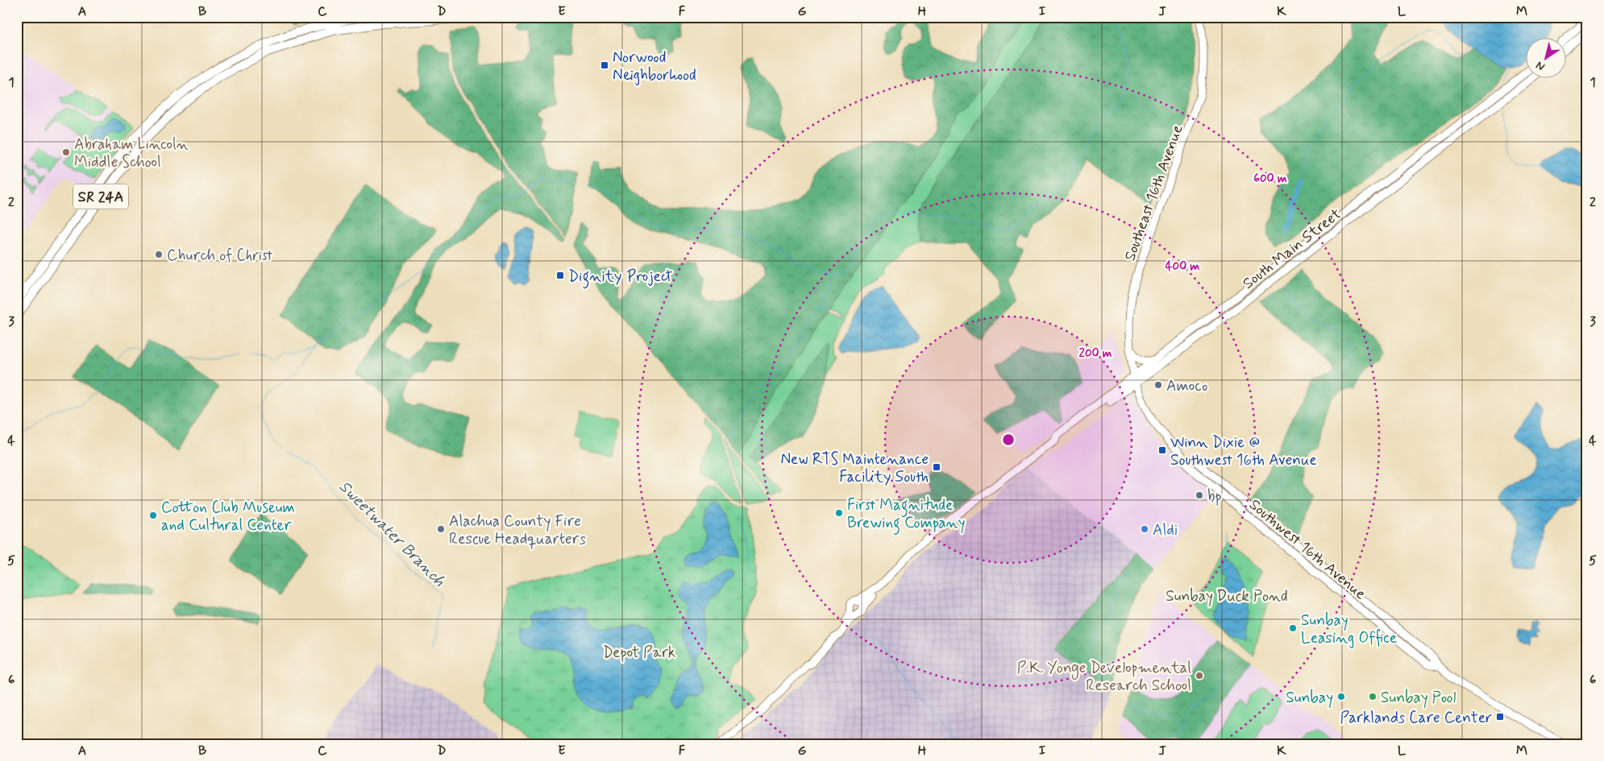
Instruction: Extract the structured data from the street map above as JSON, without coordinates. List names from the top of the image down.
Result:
{
  "streets": {
    "highway": ["SR 24A"],
    "main road": ["Southeast 16th Avenue", "South Main Street", "Southwest 16th Avenue"]
  },
  "crossings": [
    ["Southeast 16th Avenue", "South Main Street"],
    ["Southeast 16th Avenue", "Southwest 16th Avenue"],
    ["South Main Street", "Southwest 16th Avenue"]
  ],
  "water": ["Sweetwater Branch"],
  "parks": ["Sunbay Duck Pond", "Depot Park"],
  "places": {
    "transit": [
      "Norwood Neighborhood",
      "Dignity Project",
      "Winn Dixie @ Southwest 16th Avenue",
      "New RTS Maintenance Facility South",
      "Parklands Care Center"
    ],
    "other": [
      "Abraham Lincoln Middle School",
      "Church of Christ",
      "Amoco",
      "bp",
      "First Magnitude Brewing Company",
      "Cotton Club Museum and Cultural Center",
      "Alachua County Fire Rescue Headquarters",
      "Aldi",
      "Sunbay Leasing Office",
      "P.K. Yonge Developmental Research School",
      "Sunbay",
      "Sunbay Pool"
    ]
  },
  "north": "bottom left",
  "grid": {
    "columns": [
      "A",
      "B",
      "C",
      "D",
      "E",
      "F",
      "G",
      "H",
      "I",
      "J",
      "K",
      "L",
      "M"
    ],
    "rows": [
      "1",
      "2",
      "3",
      "4",
      "5",
      "6"
    ]
  },
  "rings": ["600 m", "400 m", "200 m"]
}
